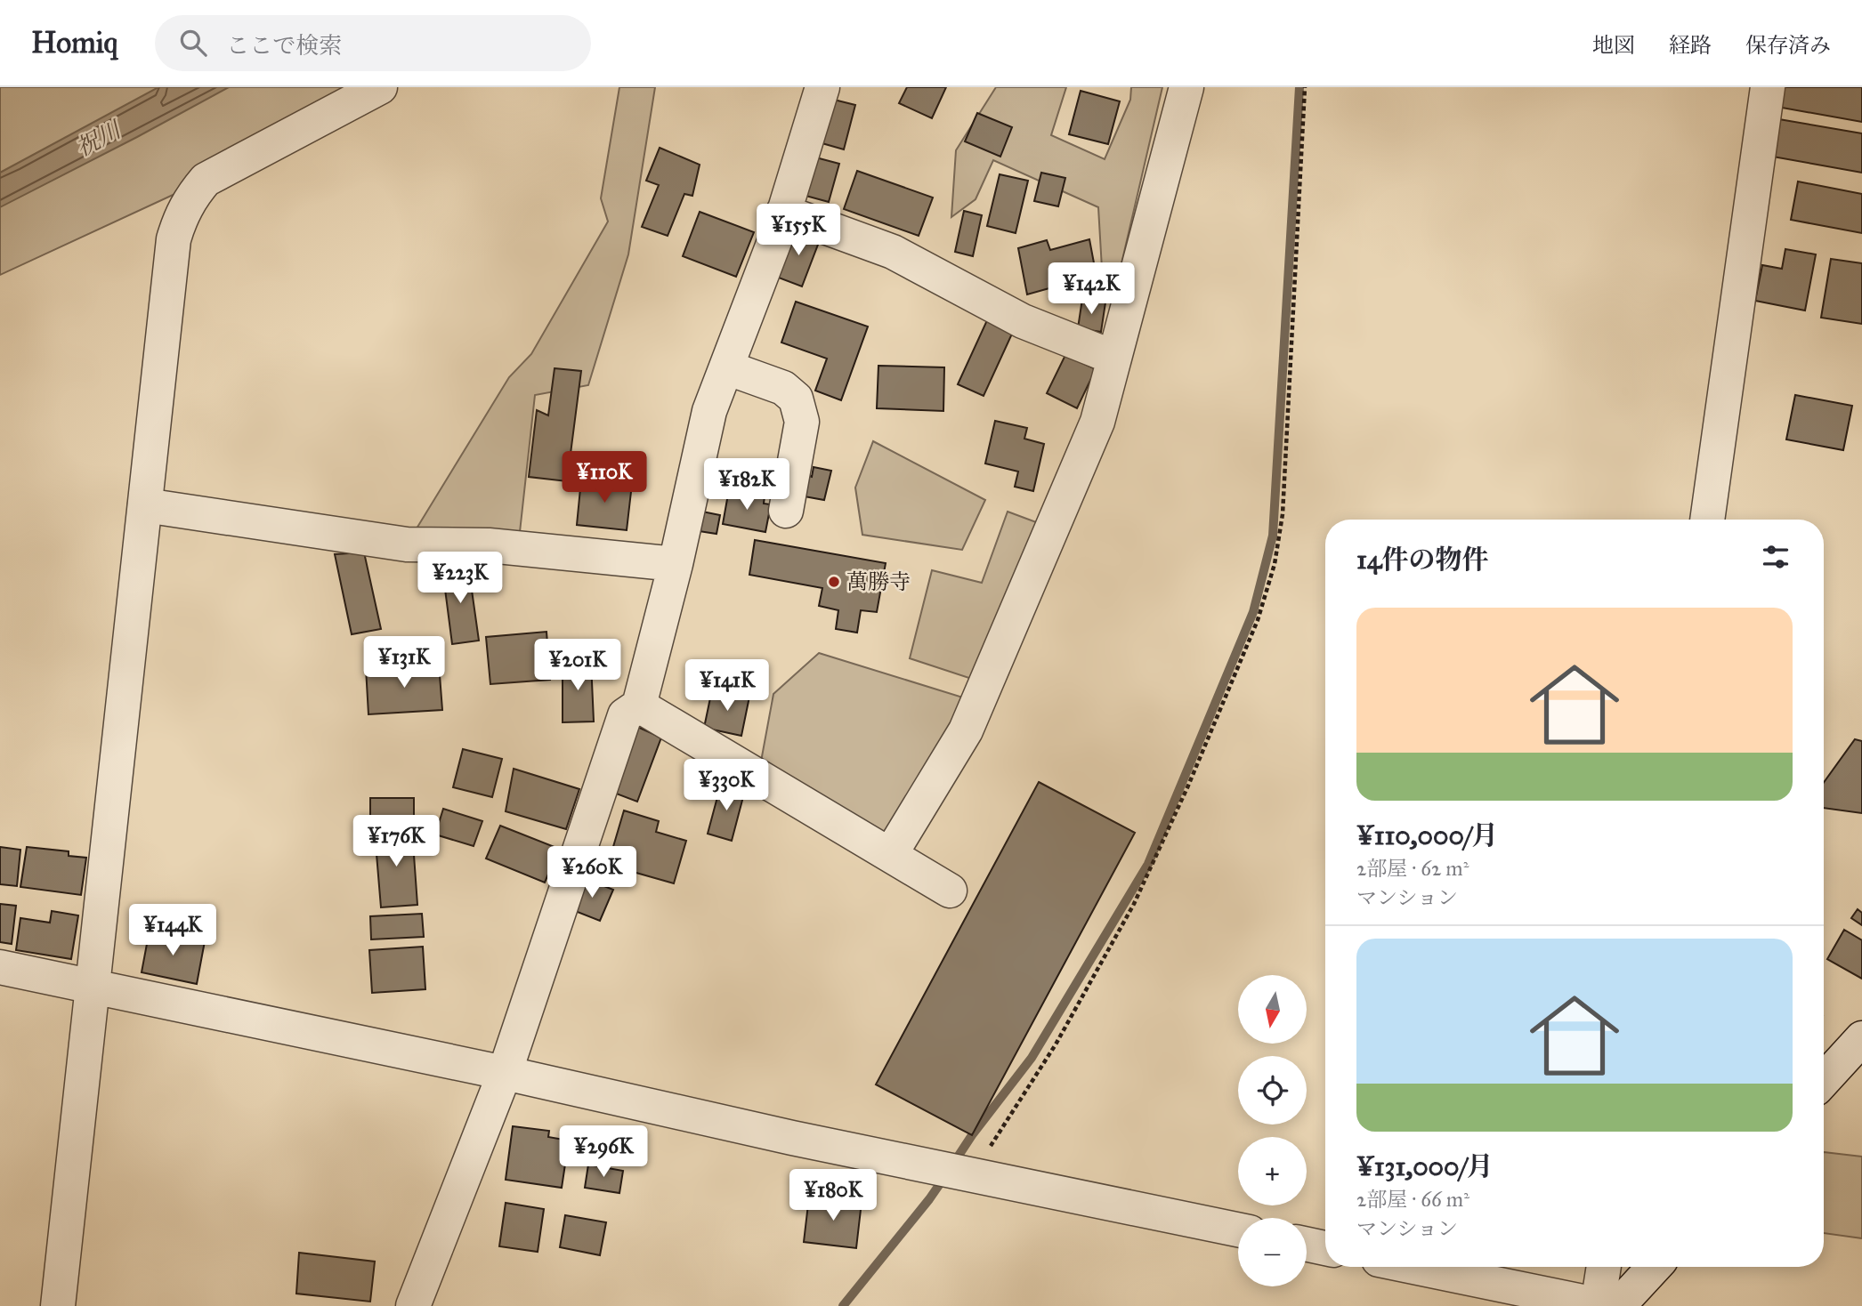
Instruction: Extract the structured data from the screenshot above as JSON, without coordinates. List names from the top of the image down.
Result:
{
  "water": ["祝川"],
  "places": ["萬勝寺"],
  "north": "bottom",
  "page": {
    "header": "Homiq",
    "search": "ここで検索",
    "nav": ["地図", "経路", "保存済み"],
    "price": [
      "¥155K",
      "¥142K",
      "¥110K",
      "¥182K",
      "¥223K",
      "¥131K",
      "¥201K",
      "¥141K",
      "¥330K",
      "¥176K",
      "¥260K",
      "¥144K",
      "¥296K",
      "¥180K"
    ],
    "heading": "14件の物件",
    "list": [
      {
        "name": "¥110,000/月",
        "note": "2部屋 · 62 m² · マンション"
      },
      {
        "name": "¥131,000/月",
        "note": "2部屋 · 66 m² · マンション"
      }
    ],
    "map_buttons": ["+", "−"]
  }
}
